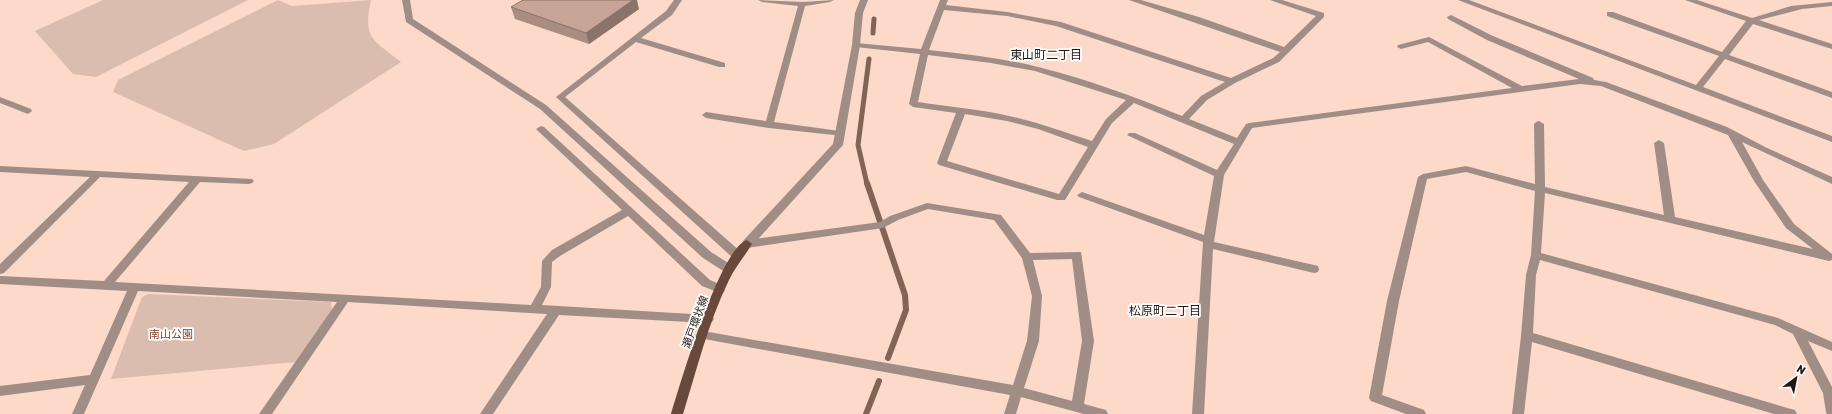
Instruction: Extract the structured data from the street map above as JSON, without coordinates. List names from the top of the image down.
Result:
{
  "streets": {
    "main road": ["瀬戸環状線"]
  },
  "districts": ["東山町二丁目", "松原町二丁目"],
  "parks": ["南山公園"],
  "north": "top right"
}
